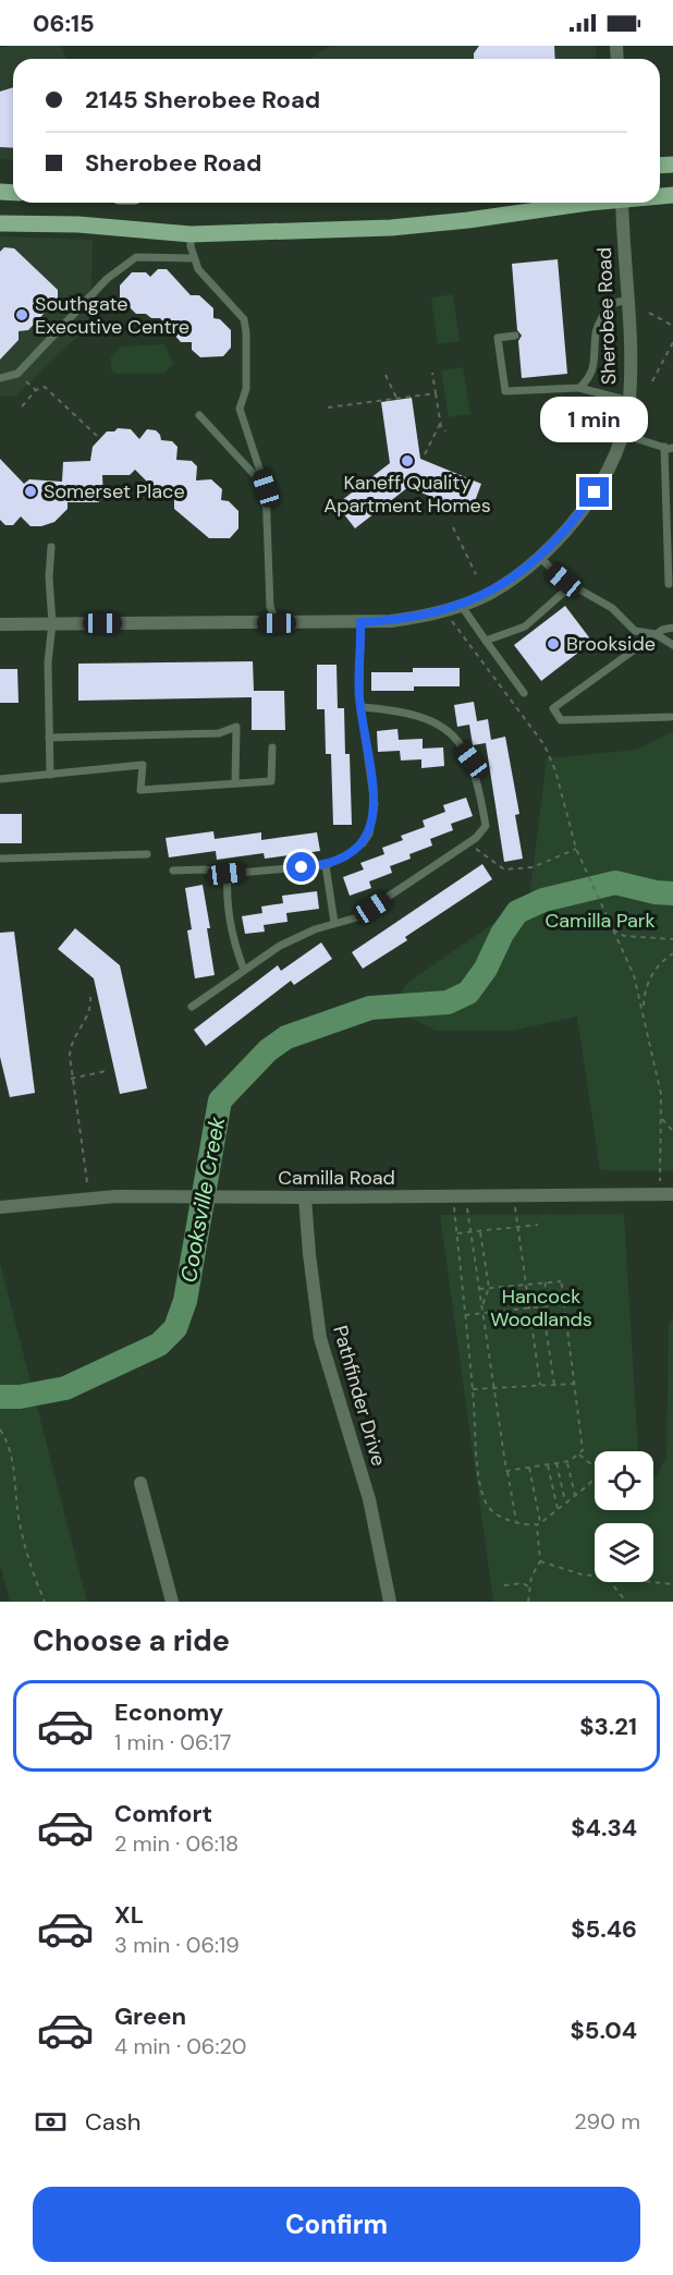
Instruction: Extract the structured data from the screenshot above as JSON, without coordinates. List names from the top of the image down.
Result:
{
  "streets": {
    "street": ["Sherobee Road", "Camilla Road", "Pathfinder Drive"]
  },
  "crossings": [
    ["Camilla Road", "Pathfinder Drive"]
  ],
  "water": ["Cooksville Creek"],
  "parks": ["Camilla Park", "Hancock Woodlands"],
  "places": [
    "Southgate Executive Centre",
    "Kaneff Quality Apartment Homes",
    "Somerset Place",
    "Brookside"
  ],
  "page": {
    "status": "06:15",
    "banner": ["2145 Sherobee Road", "Sherobee Road"],
    "bubble": "1 min",
    "heading": "Choose a ride",
    "list": [
      {
        "name": "Economy",
        "note": "1 min · 06:17",
        "value": "$3.21"
      },
      {
        "name": "Comfort",
        "note": "2 min · 06:18",
        "value": "$4.34"
      },
      {
        "name": "XL",
        "note": "3 min · 06:19",
        "value": "$5.46"
      },
      {
        "name": "Green",
        "note": "4 min · 06:20",
        "value": "$5.04"
      }
    ],
    "pay": ["Cash", "290 m"],
    "buttons": "Confirm"
  }
}
